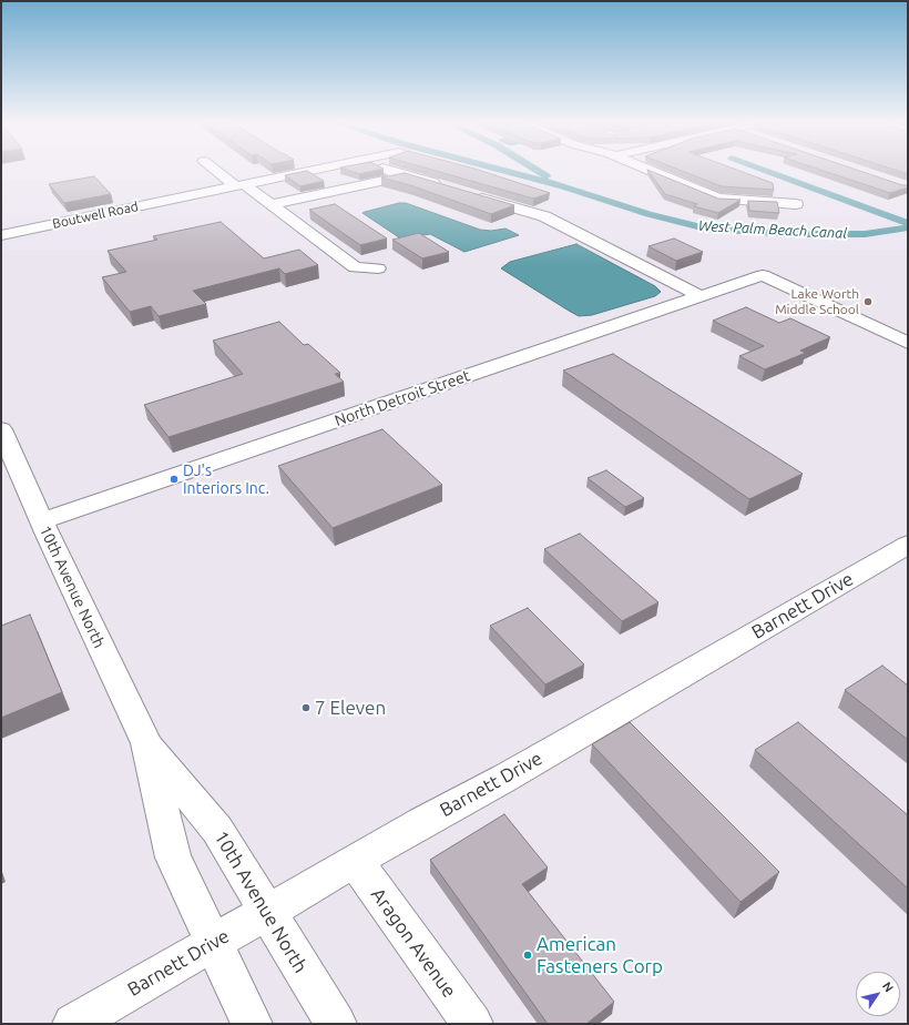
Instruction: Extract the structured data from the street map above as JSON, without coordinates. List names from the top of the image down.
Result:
{
  "streets": {
    "street": [
      "Boutwell Road",
      "North Detroit Street",
      "10th Avenue North",
      "Barnett Drive",
      "Aragon Avenue"
    ]
  },
  "crossings": [
    ["North Detroit Street", "10th Avenue North"],
    ["10th Avenue North", "Barnett Drive"],
    ["Barnett Drive", "Aragon Avenue"]
  ],
  "water": ["West Palm Beach Canal"],
  "places": [
    "Lake Worth Middle School",
    "DJ's Interiors Inc.",
    "7 Eleven",
    "American Fasteners Corp"
  ],
  "north": "top right"
}
